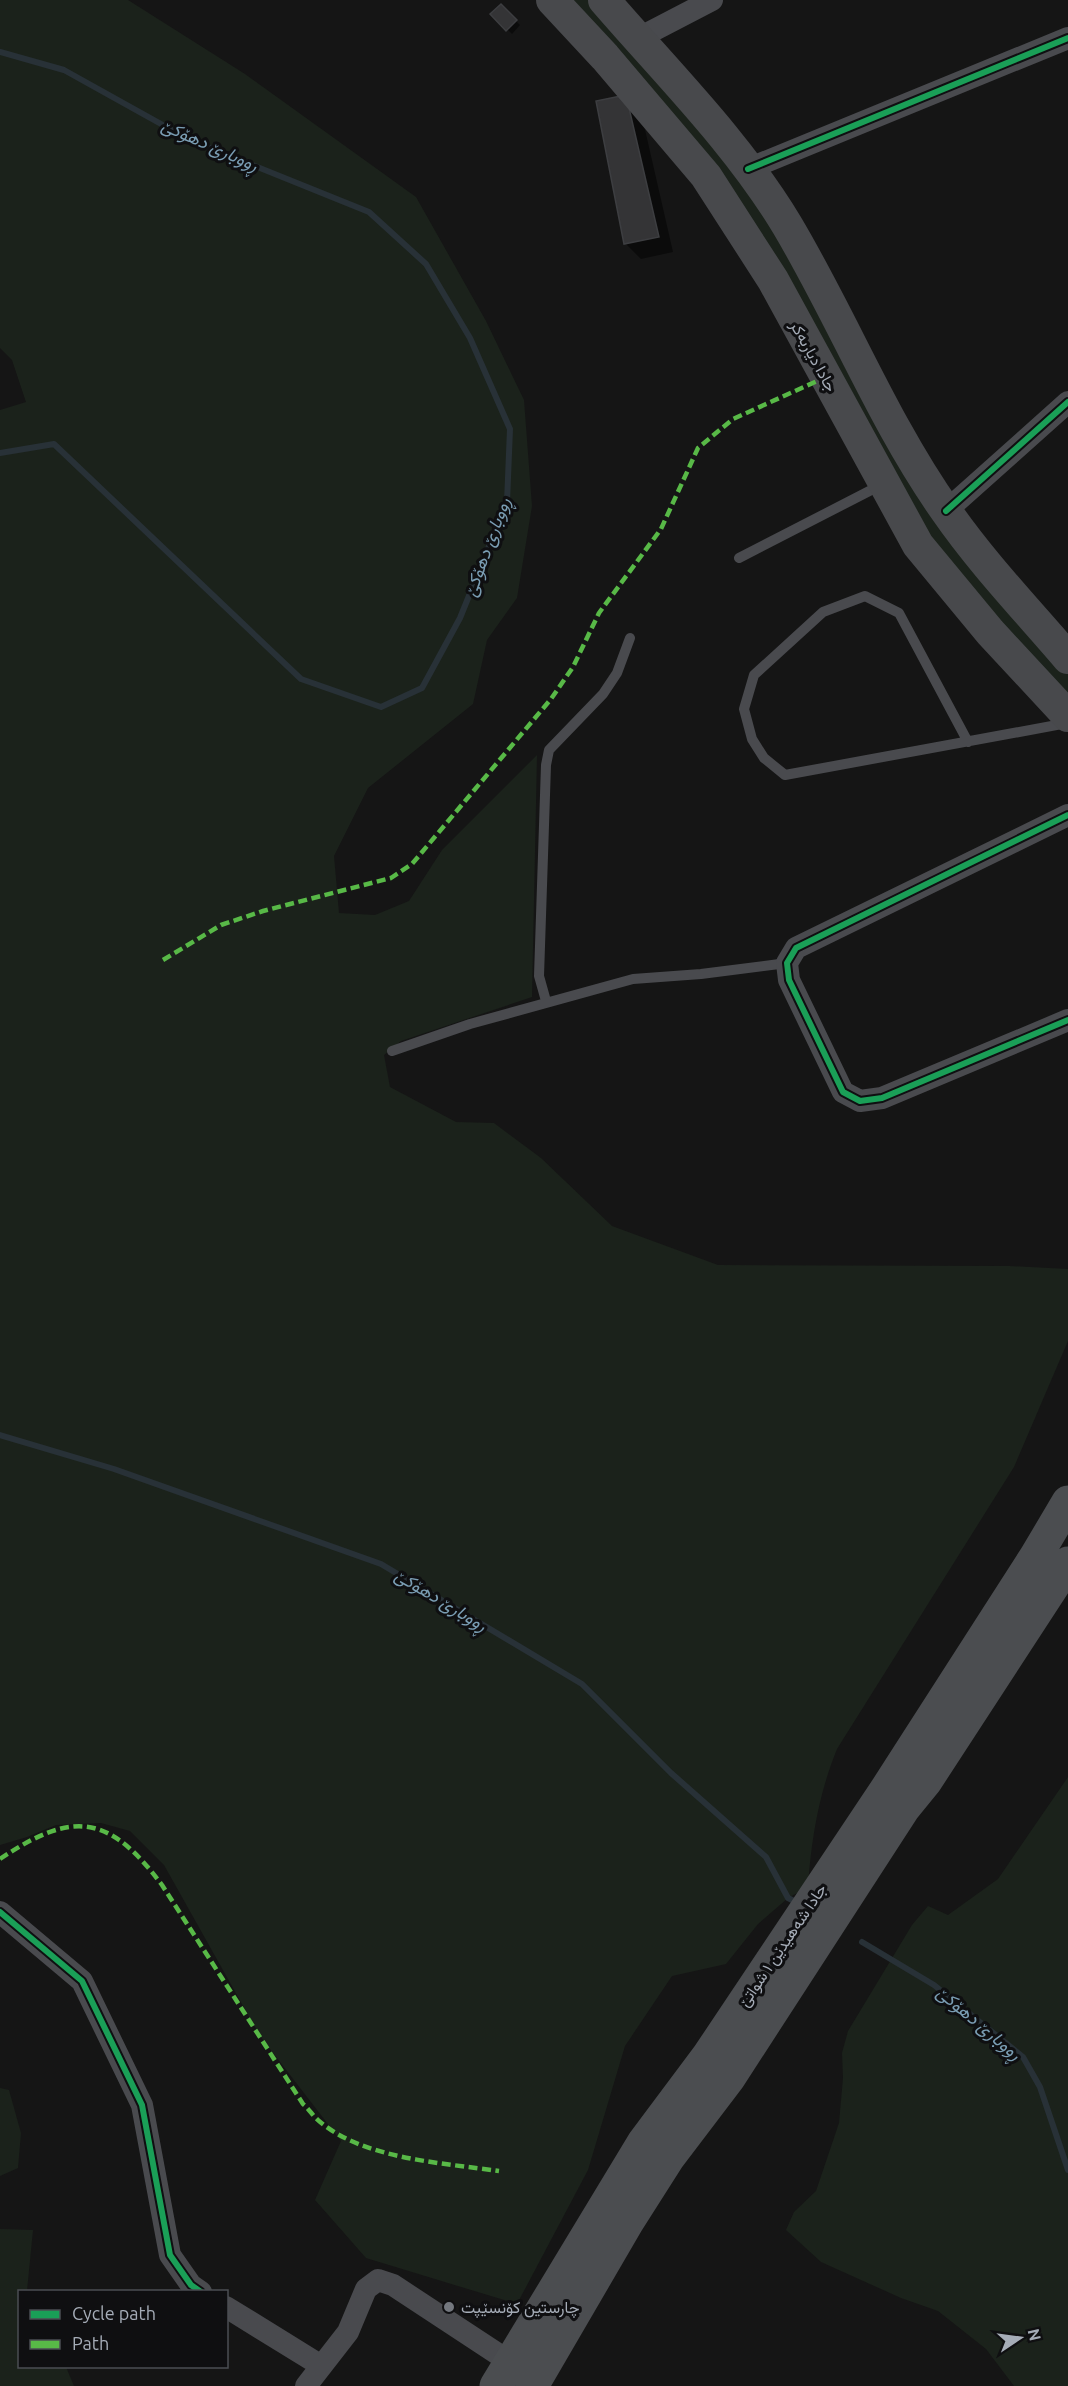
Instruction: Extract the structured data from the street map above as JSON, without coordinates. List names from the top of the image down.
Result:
{
  "streets": {
    "main road": ["جادا دیاربه‌كر", "جادا شەهیدێن ١ شواتێ"]
  },
  "water": ["ڕووبارێ دهۆكێ"],
  "places": ["چارستین کۆنسێپت"],
  "legend": ["Cycle path", "Path"],
  "north": "right"
}
